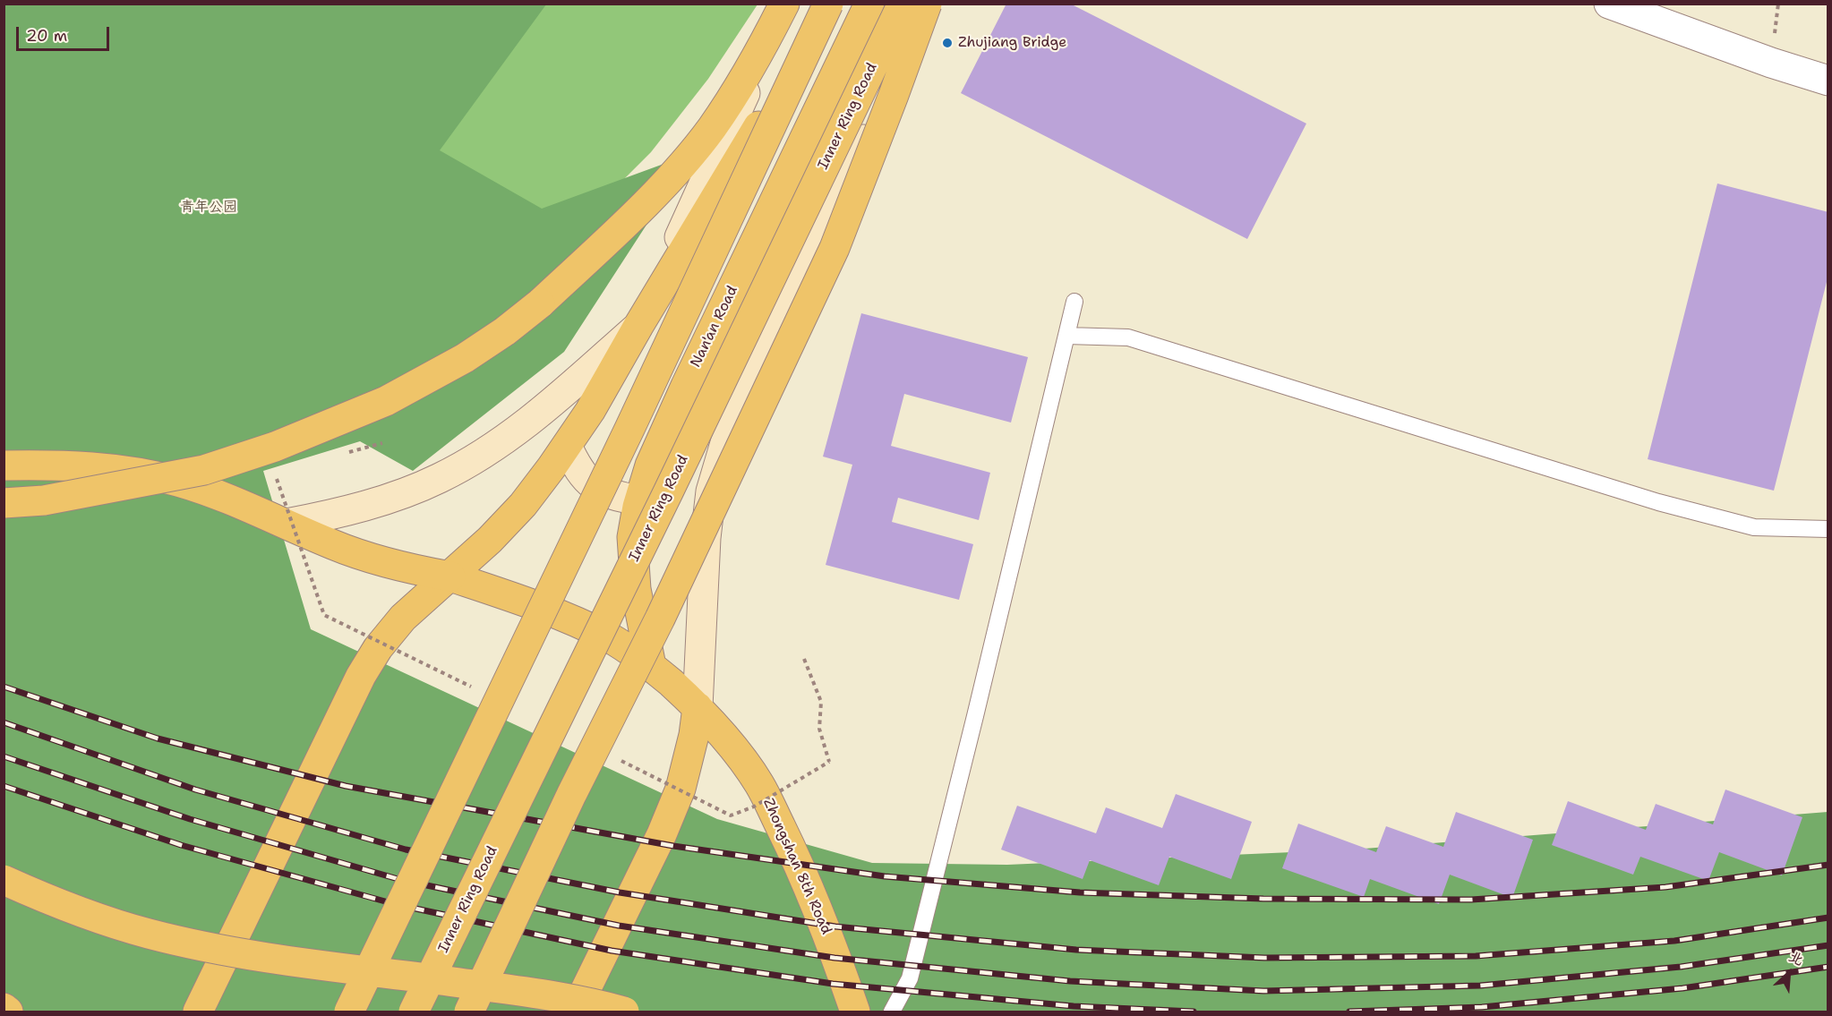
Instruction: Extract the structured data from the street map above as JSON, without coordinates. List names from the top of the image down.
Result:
{
  "streets": {
    "main road": ["Inner Ring Road", "Nan'an Road", "Zhongshan 8th Road"]
  },
  "crossings": [
    ["Nan'an Road", "Zhongshan 8th Road"]
  ],
  "parks": ["青年公园"],
  "places": ["Zhujiang Bridge"],
  "scale_bar": "20 m",
  "north": "top right"
}
